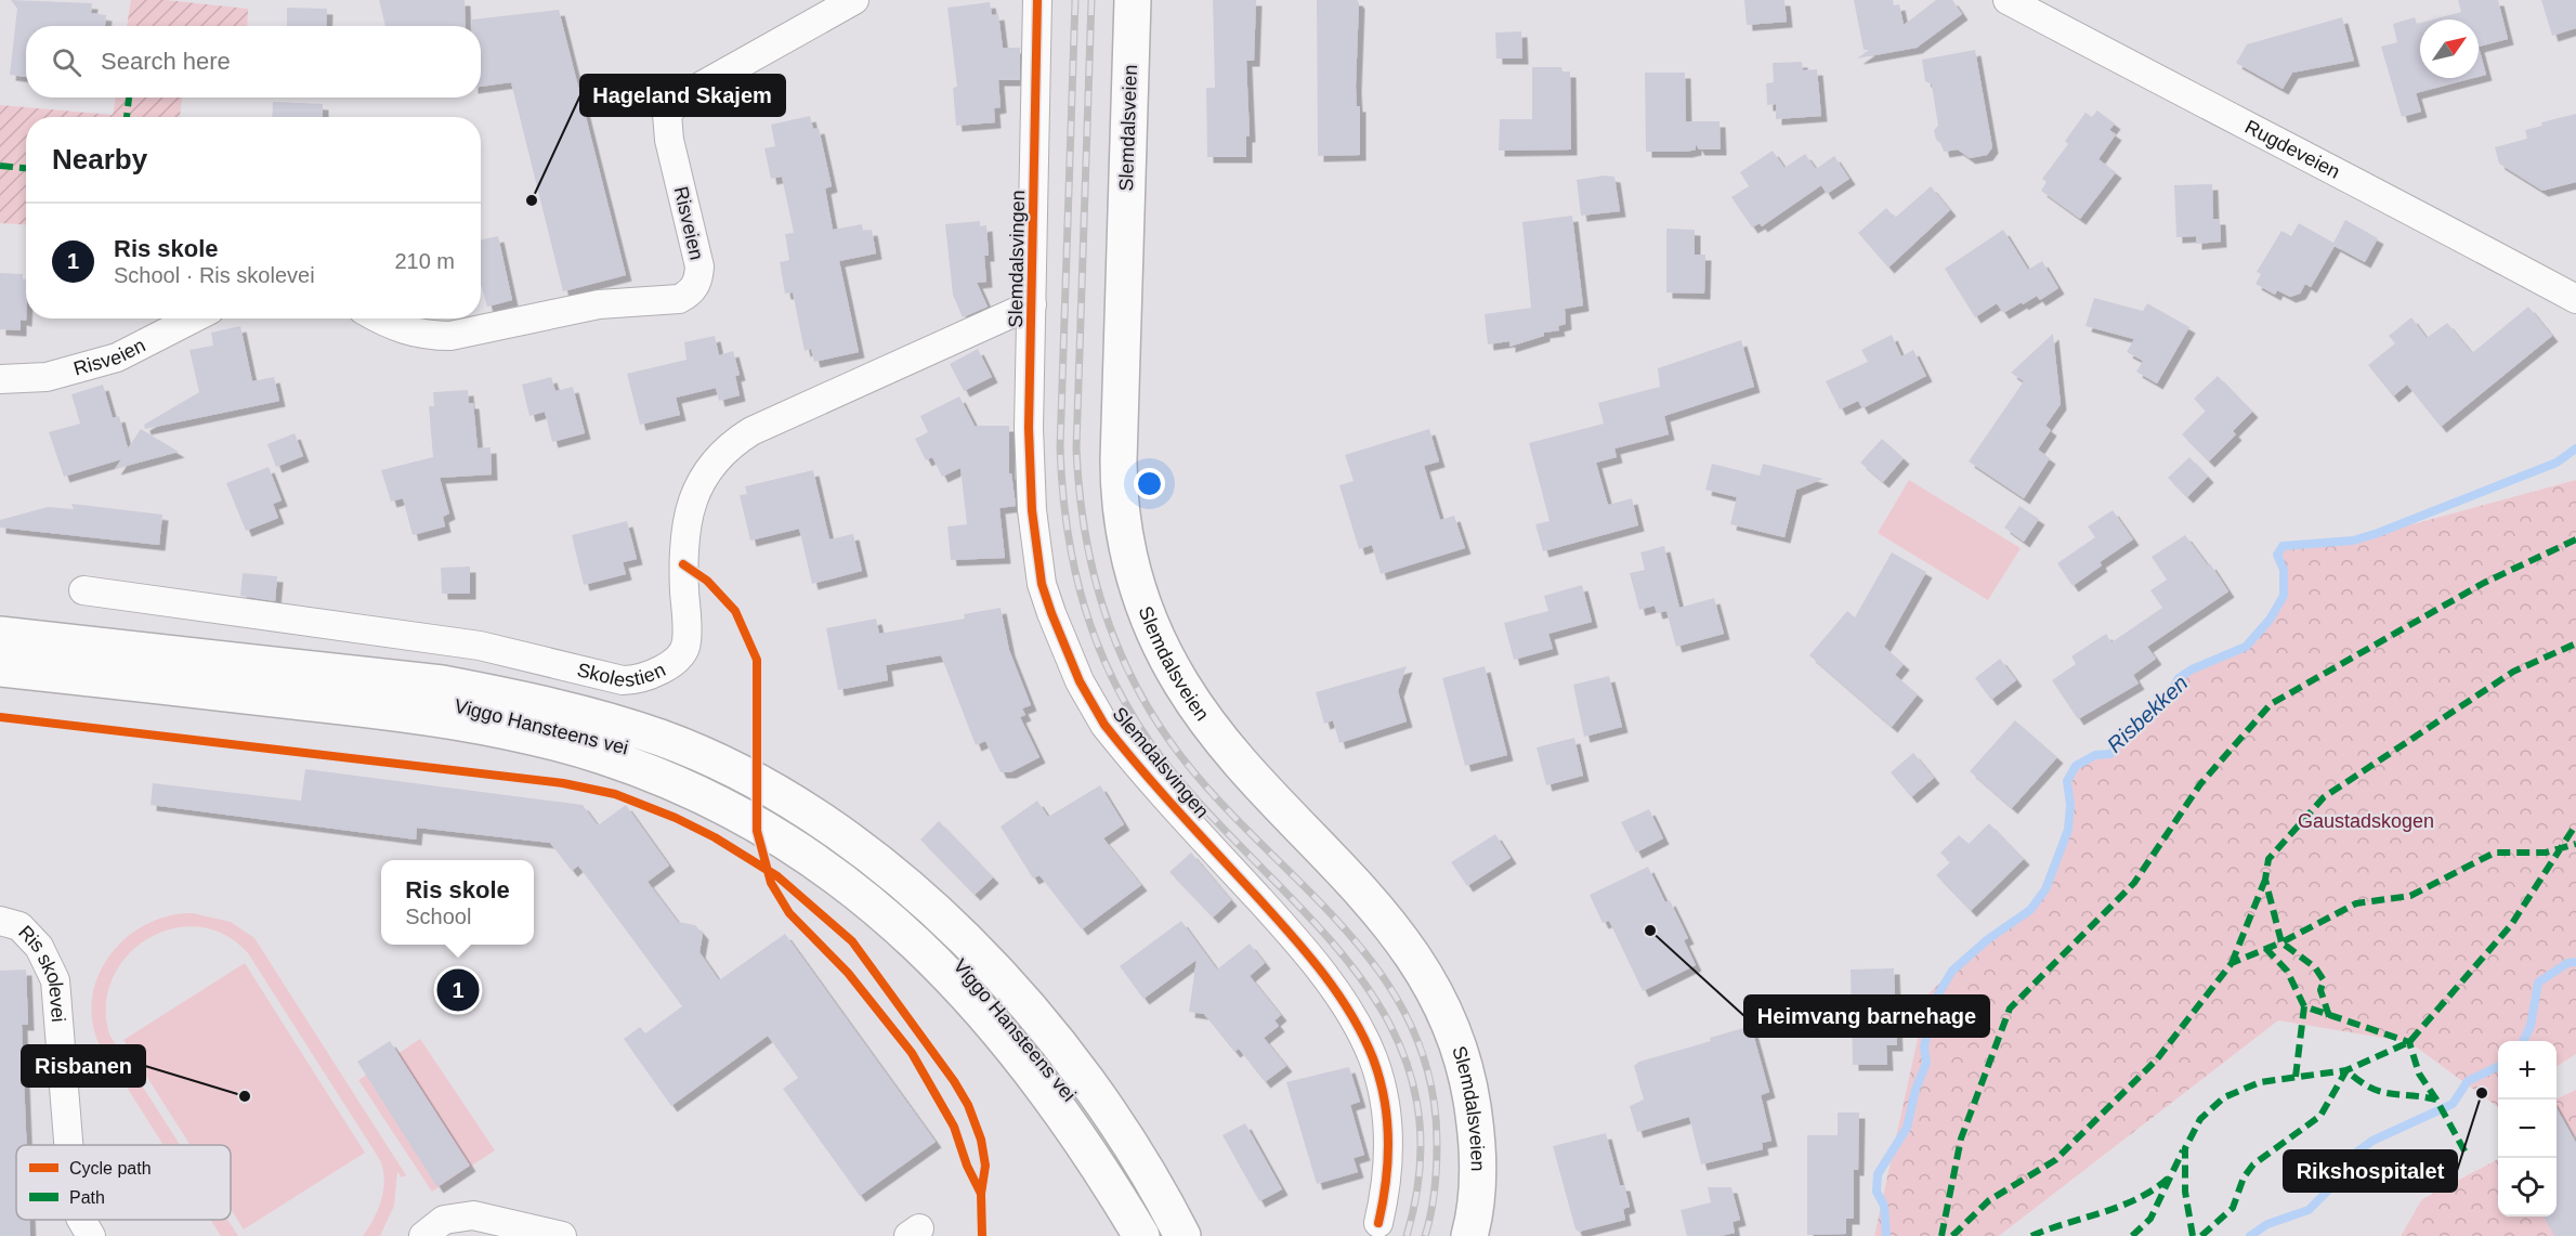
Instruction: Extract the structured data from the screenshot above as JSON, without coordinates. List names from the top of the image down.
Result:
{
  "streets": {
    "main road": ["Slemdalsveien", "Viggo Hansteens vei"],
    "street": [
      "Rugdeveien",
      "Risveien",
      "Slemdalsvingen",
      "Skolestien",
      "Ris skolevei"
    ]
  },
  "crossings": [
    ["Slemdalsvingen", "Skolestien"]
  ],
  "water": ["Risbekken"],
  "parks": ["Gaustadskogen"],
  "places": [
    "Hageland Skajem",
    "Heimvang barnehage",
    "Rikshospitalet",
    "Risbanen"
  ],
  "legend": ["Cycle path", "Path"],
  "north": "top right",
  "page": {
    "search": "Search here",
    "heading": "Nearby",
    "list": [
      {
        "mark": "1",
        "name": "Ris skole",
        "note": "School · Ris skolevei",
        "value": "210 m"
      }
    ],
    "popup": ["Ris skole", "School"],
    "pins": "1",
    "map_buttons": ["+", "−"]
  }
}
